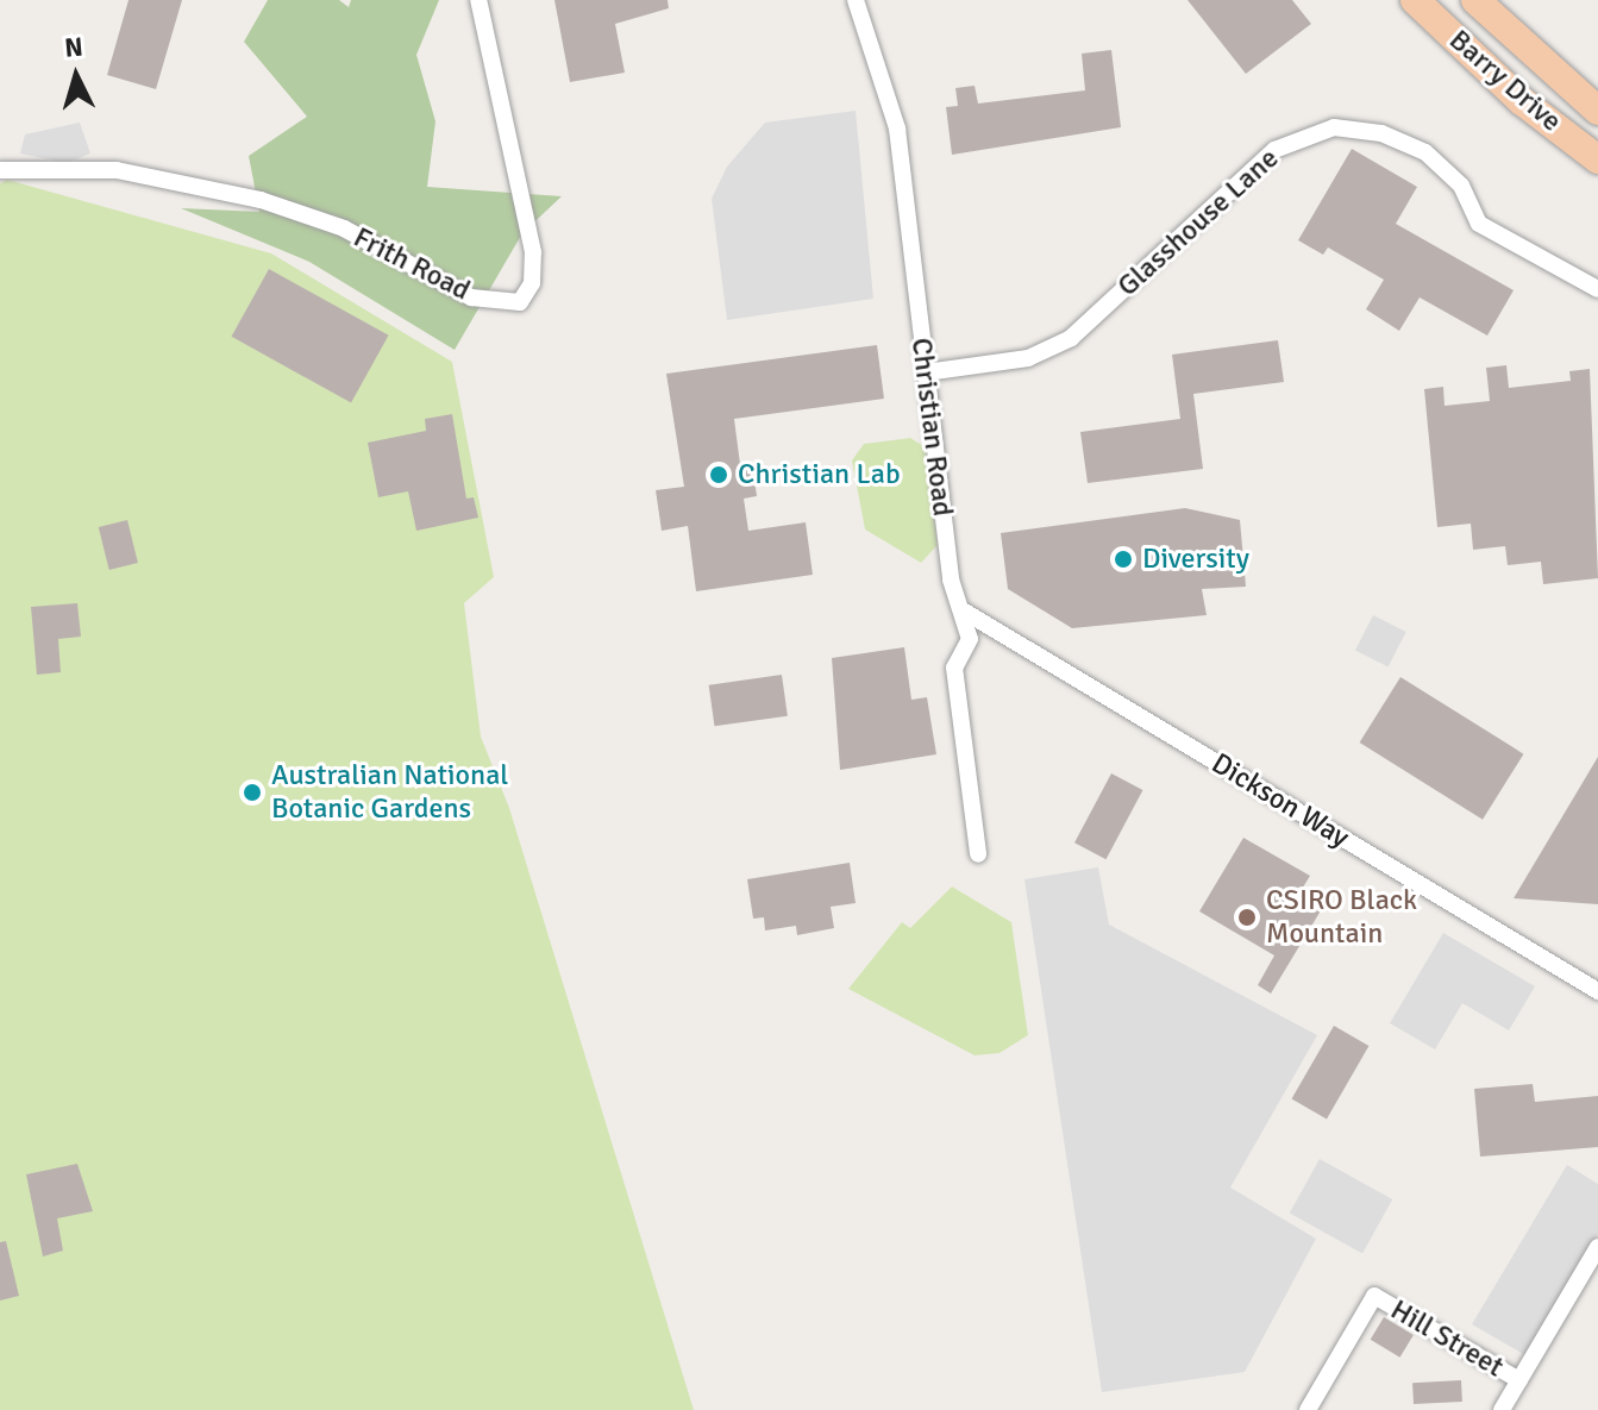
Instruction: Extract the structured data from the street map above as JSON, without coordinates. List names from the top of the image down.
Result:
{
  "streets": {
    "main road": ["Barry Drive"],
    "street": [
      "Glasshouse Lane",
      "Frith Road",
      "Christian Road",
      "Dickson Way",
      "Hill Street"
    ]
  },
  "crossings": [
    ["Glasshouse Lane", "Christian Road"],
    ["Christian Road", "Dickson Way"]
  ],
  "places": [
    "Christian Lab",
    "Diversity",
    "Australian National Botanic Gardens",
    "CSIRO Black Mountain"
  ],
  "north": "top"
}
